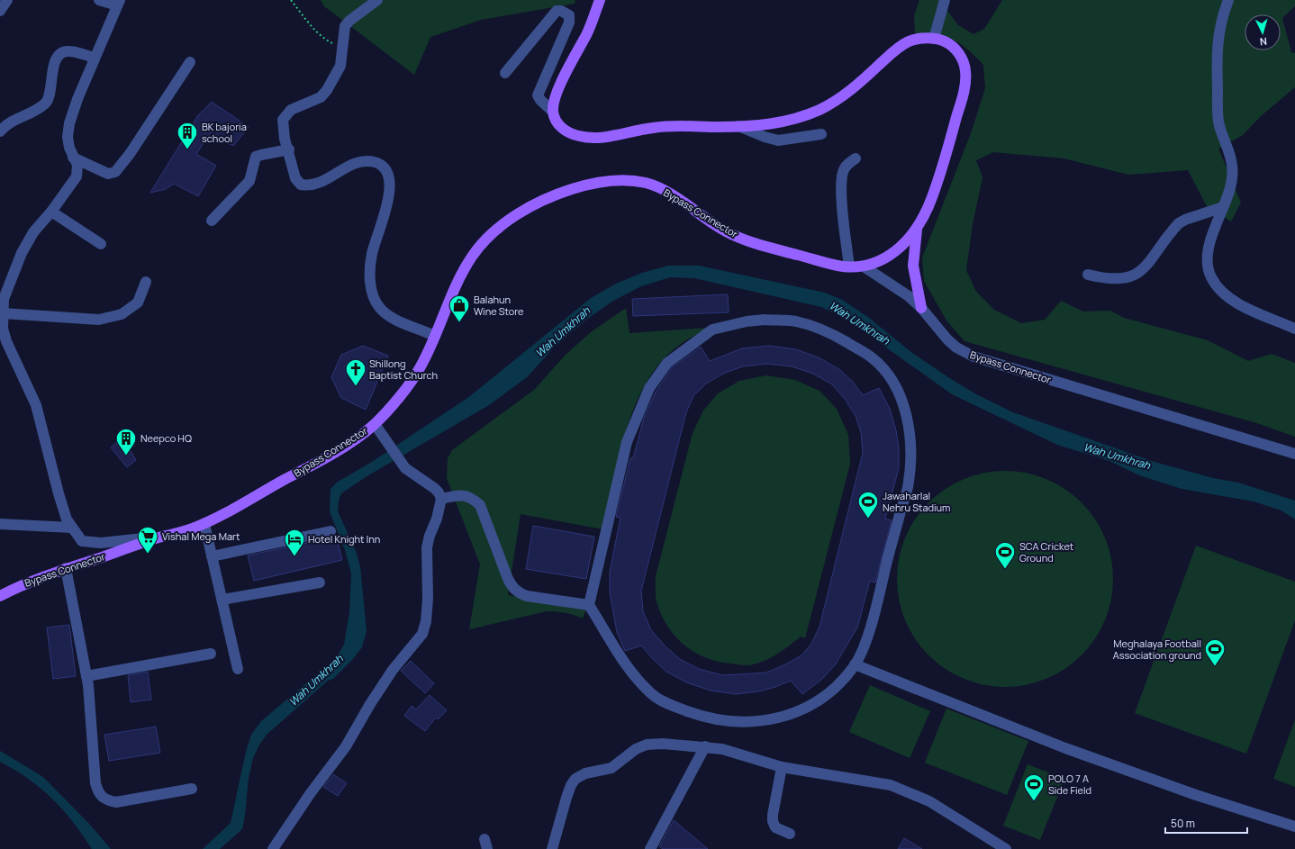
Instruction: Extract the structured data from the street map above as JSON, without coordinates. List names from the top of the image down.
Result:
{
  "streets": {
    "main road": ["Bypass Connector"]
  },
  "water": ["Wah Umkhrah"],
  "places": {
    "building": ["BK bajoria school", "Neepco HQ"],
    "shop": ["Balahun Wine Store"],
    "church": ["Shillong Baptist Church"],
    "sports": [
      "Jawaharlal Nehru Stadium",
      "SCA Cricket Ground",
      "Meghalaya Football Association ground",
      "POLO 7 A Side Field"
    ],
    "supermarket": ["Vishal Mega Mart"],
    "hotel": ["Hotel Knight Inn"]
  },
  "scale_bar": "50 m",
  "north": "bottom"
}
